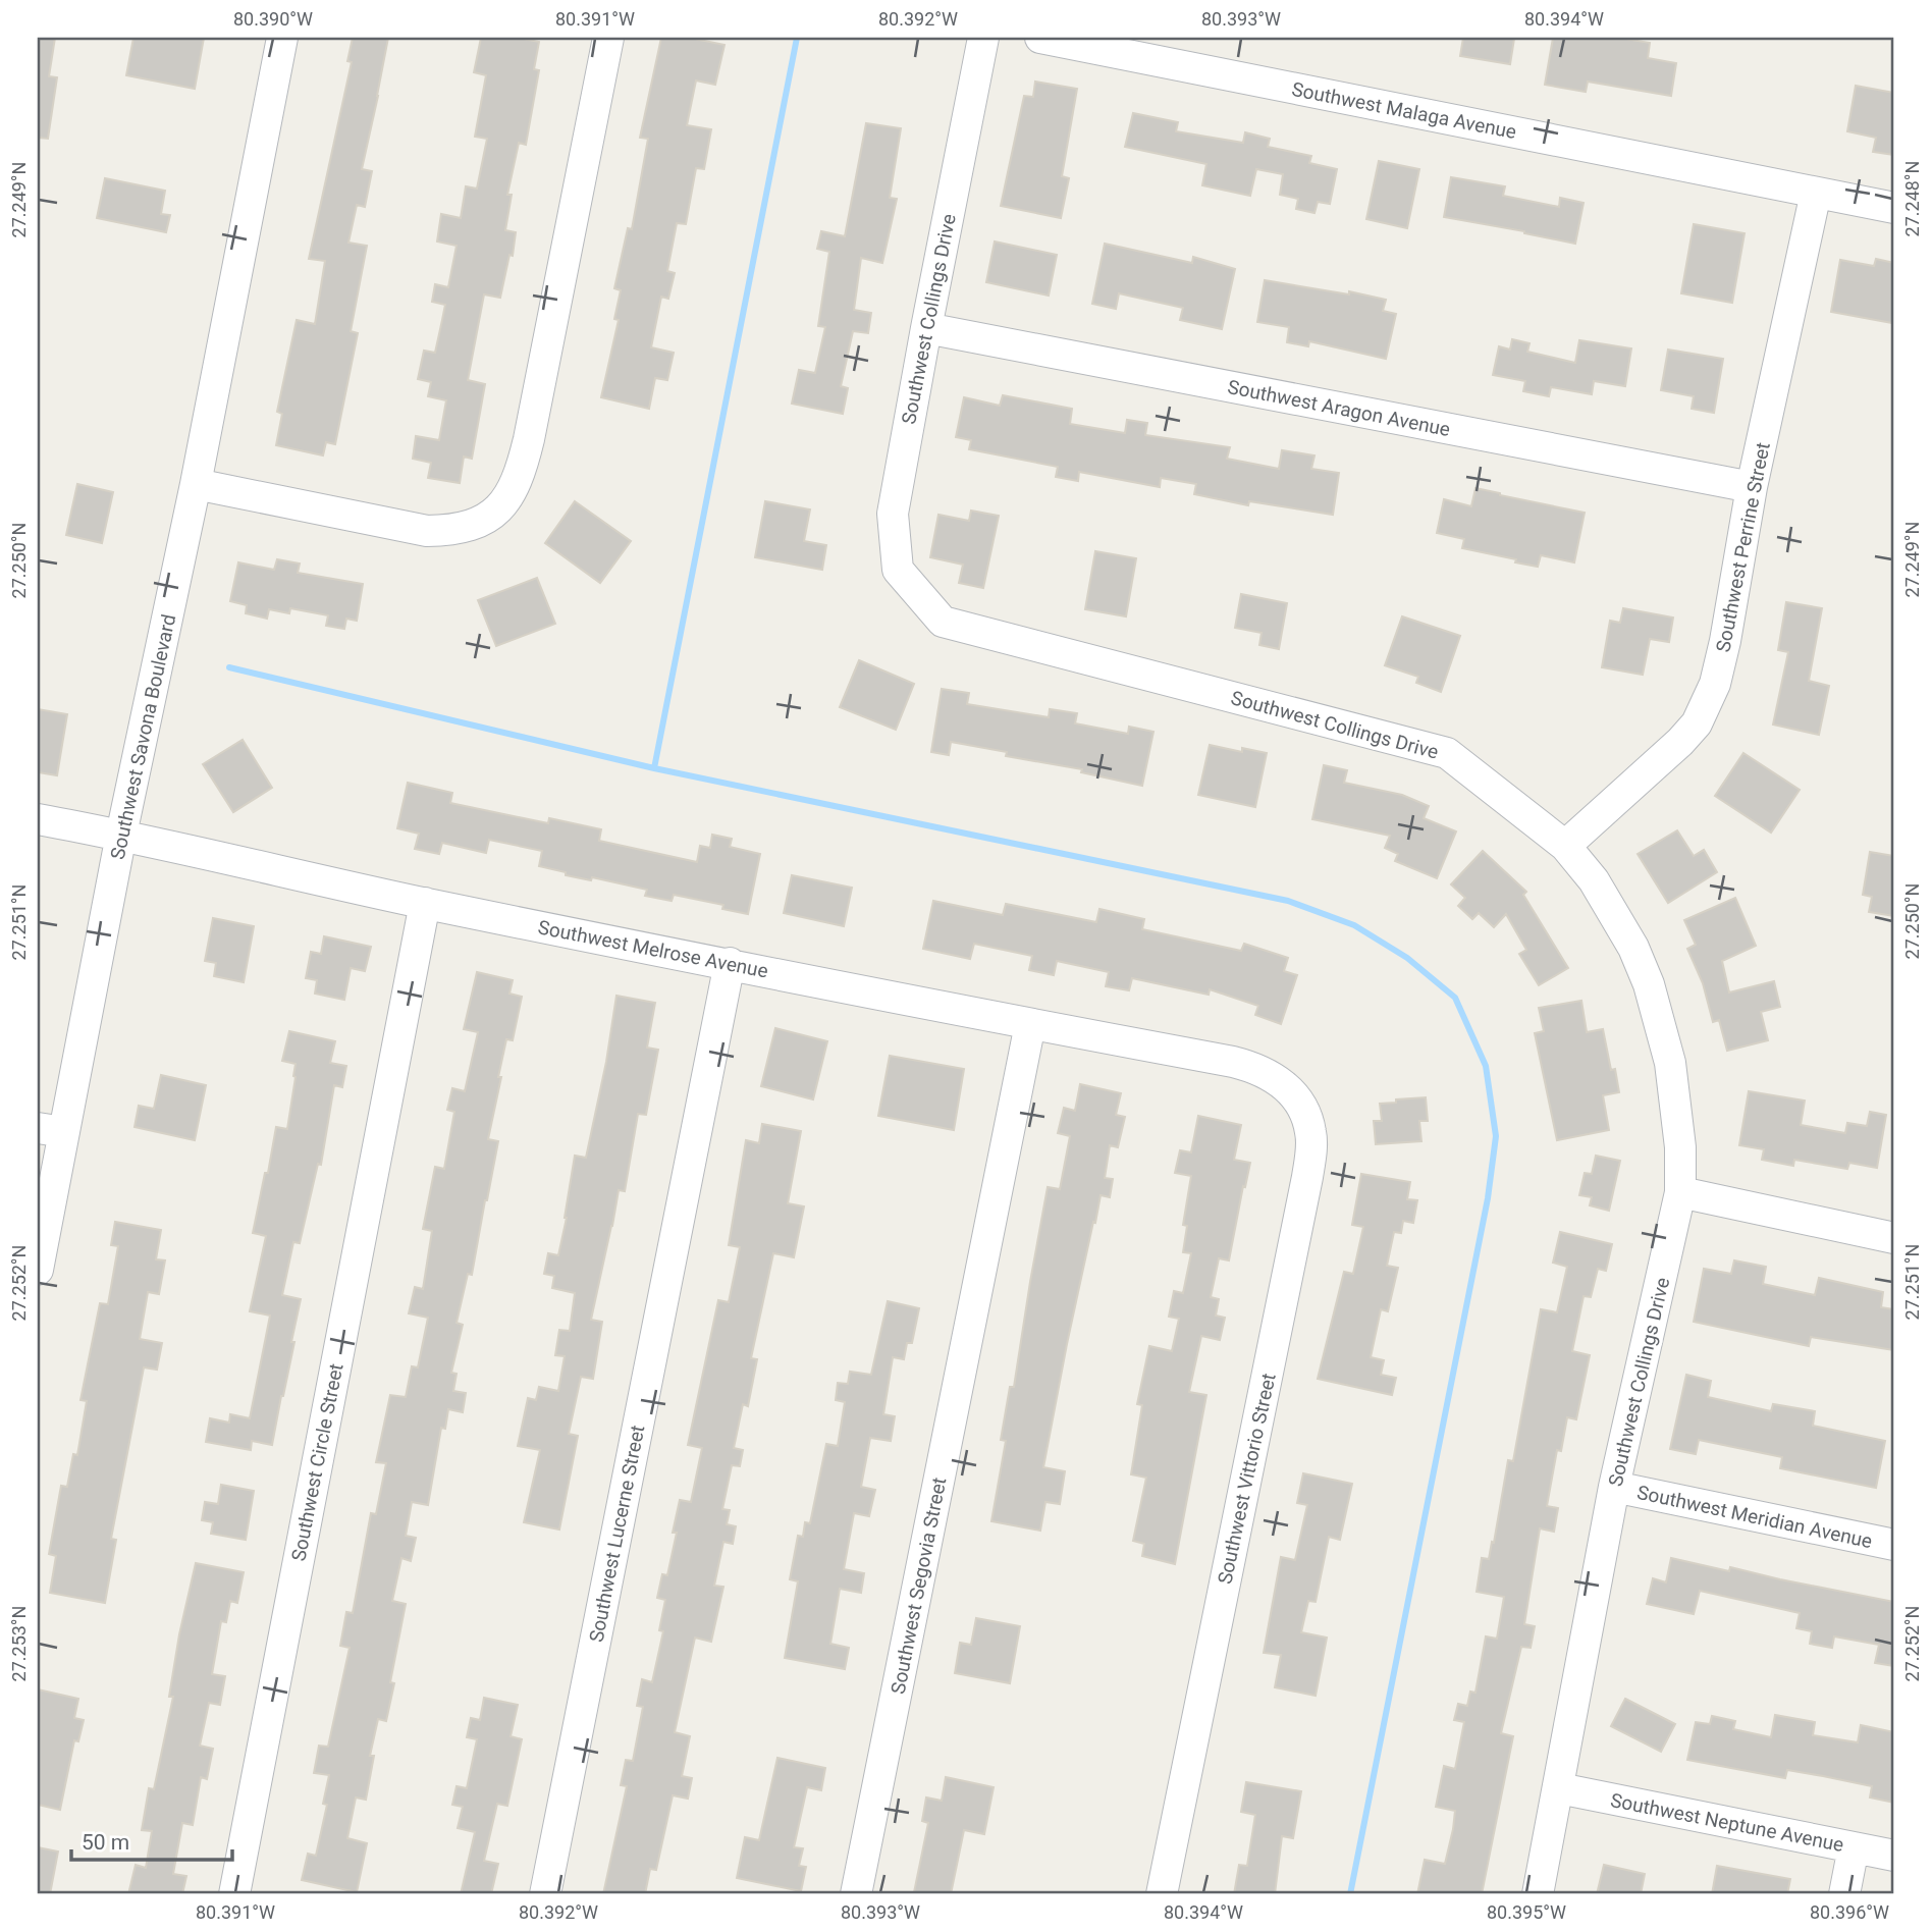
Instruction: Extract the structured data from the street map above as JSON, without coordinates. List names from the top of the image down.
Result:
{
  "streets": {
    "street": [
      "Southwest Malaga Avenue",
      "Southwest Collings Drive",
      "Southwest Aragon Avenue",
      "Southwest Perrine Street",
      "Southwest Savona Boulevard",
      "Southwest Melrose Avenue",
      "Southwest Circle Street",
      "Southwest Vittorio Street",
      "Southwest Meridian Avenue",
      "Southwest Lucerne Street",
      "Southwest Segovia Street",
      "Southwest Neptune Avenue"
    ]
  },
  "crossings": [
    ["Southwest Malaga Avenue", "Southwest Perrine Street"],
    ["Southwest Collings Drive", "Southwest Aragon Avenue"],
    ["Southwest Collings Drive", "Southwest Perrine Street"],
    ["Southwest Collings Drive", "Southwest Meridian Avenue"],
    ["Southwest Collings Drive", "Southwest Neptune Avenue"],
    ["Southwest Aragon Avenue", "Southwest Perrine Street"],
    ["Southwest Savona Boulevard", "Southwest Melrose Avenue"],
    ["Southwest Melrose Avenue", "Southwest Circle Street"],
    ["Southwest Melrose Avenue", "Southwest Vittorio Street"],
    ["Southwest Melrose Avenue", "Southwest Lucerne Street"],
    ["Southwest Melrose Avenue", "Southwest Segovia Street"]
  ],
  "scale_bar": "50 m",
  "coordinates": [
    "80.390°W",
    "80.391°W",
    "80.392°W",
    "80.393°W",
    "80.394°W",
    "27.248°N",
    "27.249°N",
    "27.250°N",
    "27.251°N",
    "27.252°N",
    "27.253°N",
    "80.395°W",
    "80.396°W"
  ]
}
